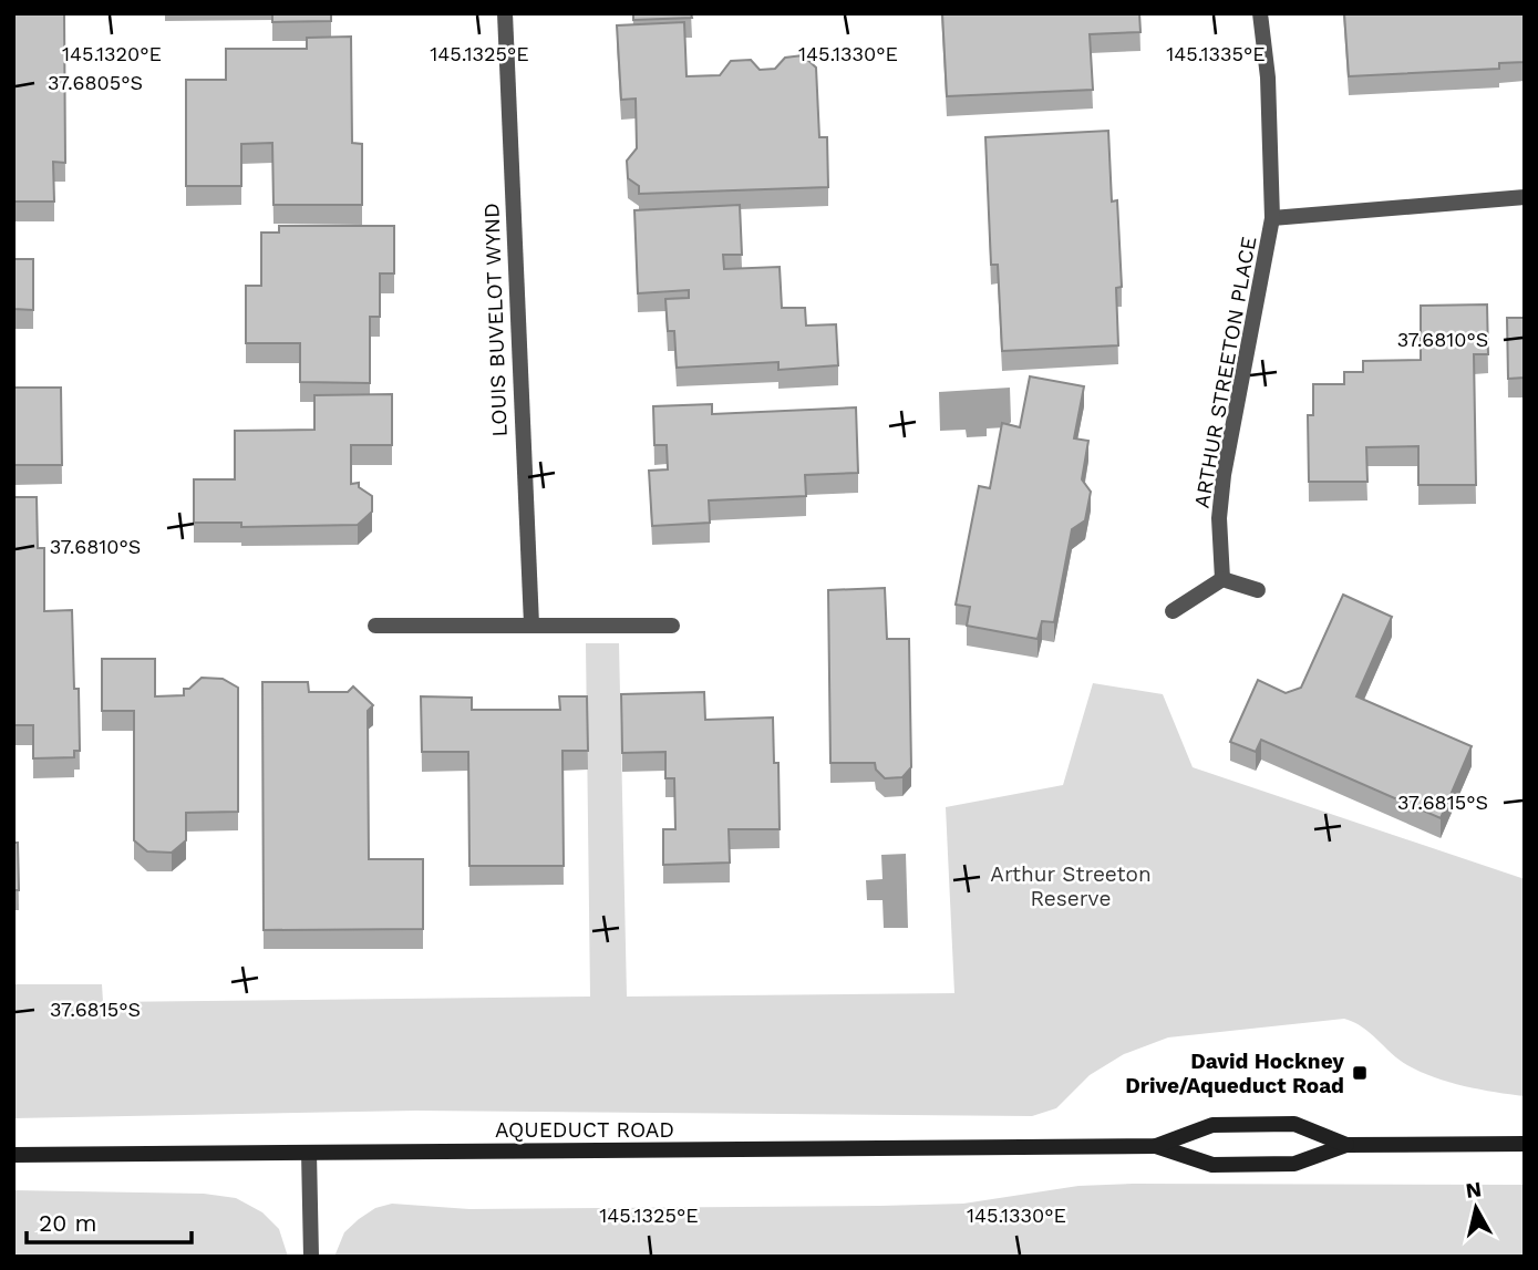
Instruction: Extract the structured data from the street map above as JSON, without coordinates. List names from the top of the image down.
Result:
{
  "streets": {
    "main road": ["AQUEDUCT ROAD"],
    "street": ["LOUIS BUVELOT WYND", "ARTHUR STREETON PLACE"]
  },
  "parks": ["Arthur Streeton Reserve"],
  "places": {
    "transit": ["David Hockney Drive/Aqueduct Road"]
  },
  "scale_bar": "20 m",
  "north": "top",
  "coordinates": [
    "145.1320°E",
    "145.1325°E",
    "145.1330°E",
    "145.1335°E",
    "37.6805°S",
    "37.6810°S",
    "37.6815°S"
  ]
}
